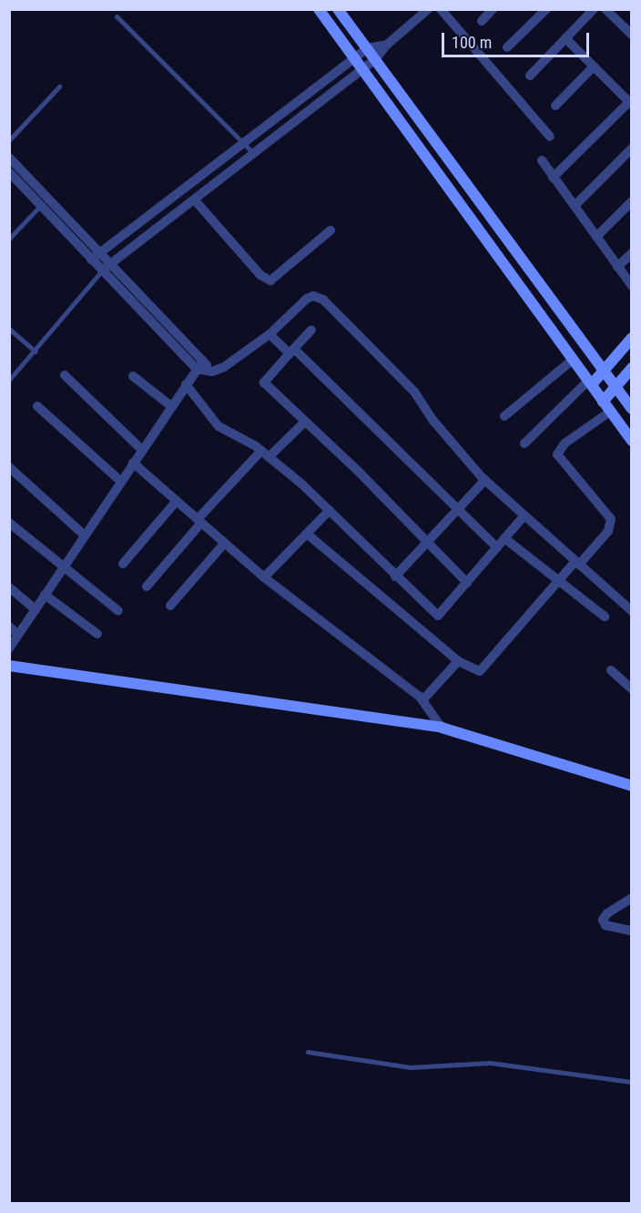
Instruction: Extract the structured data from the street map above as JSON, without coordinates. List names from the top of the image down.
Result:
{
  "scale_bar": "100 m"
}
